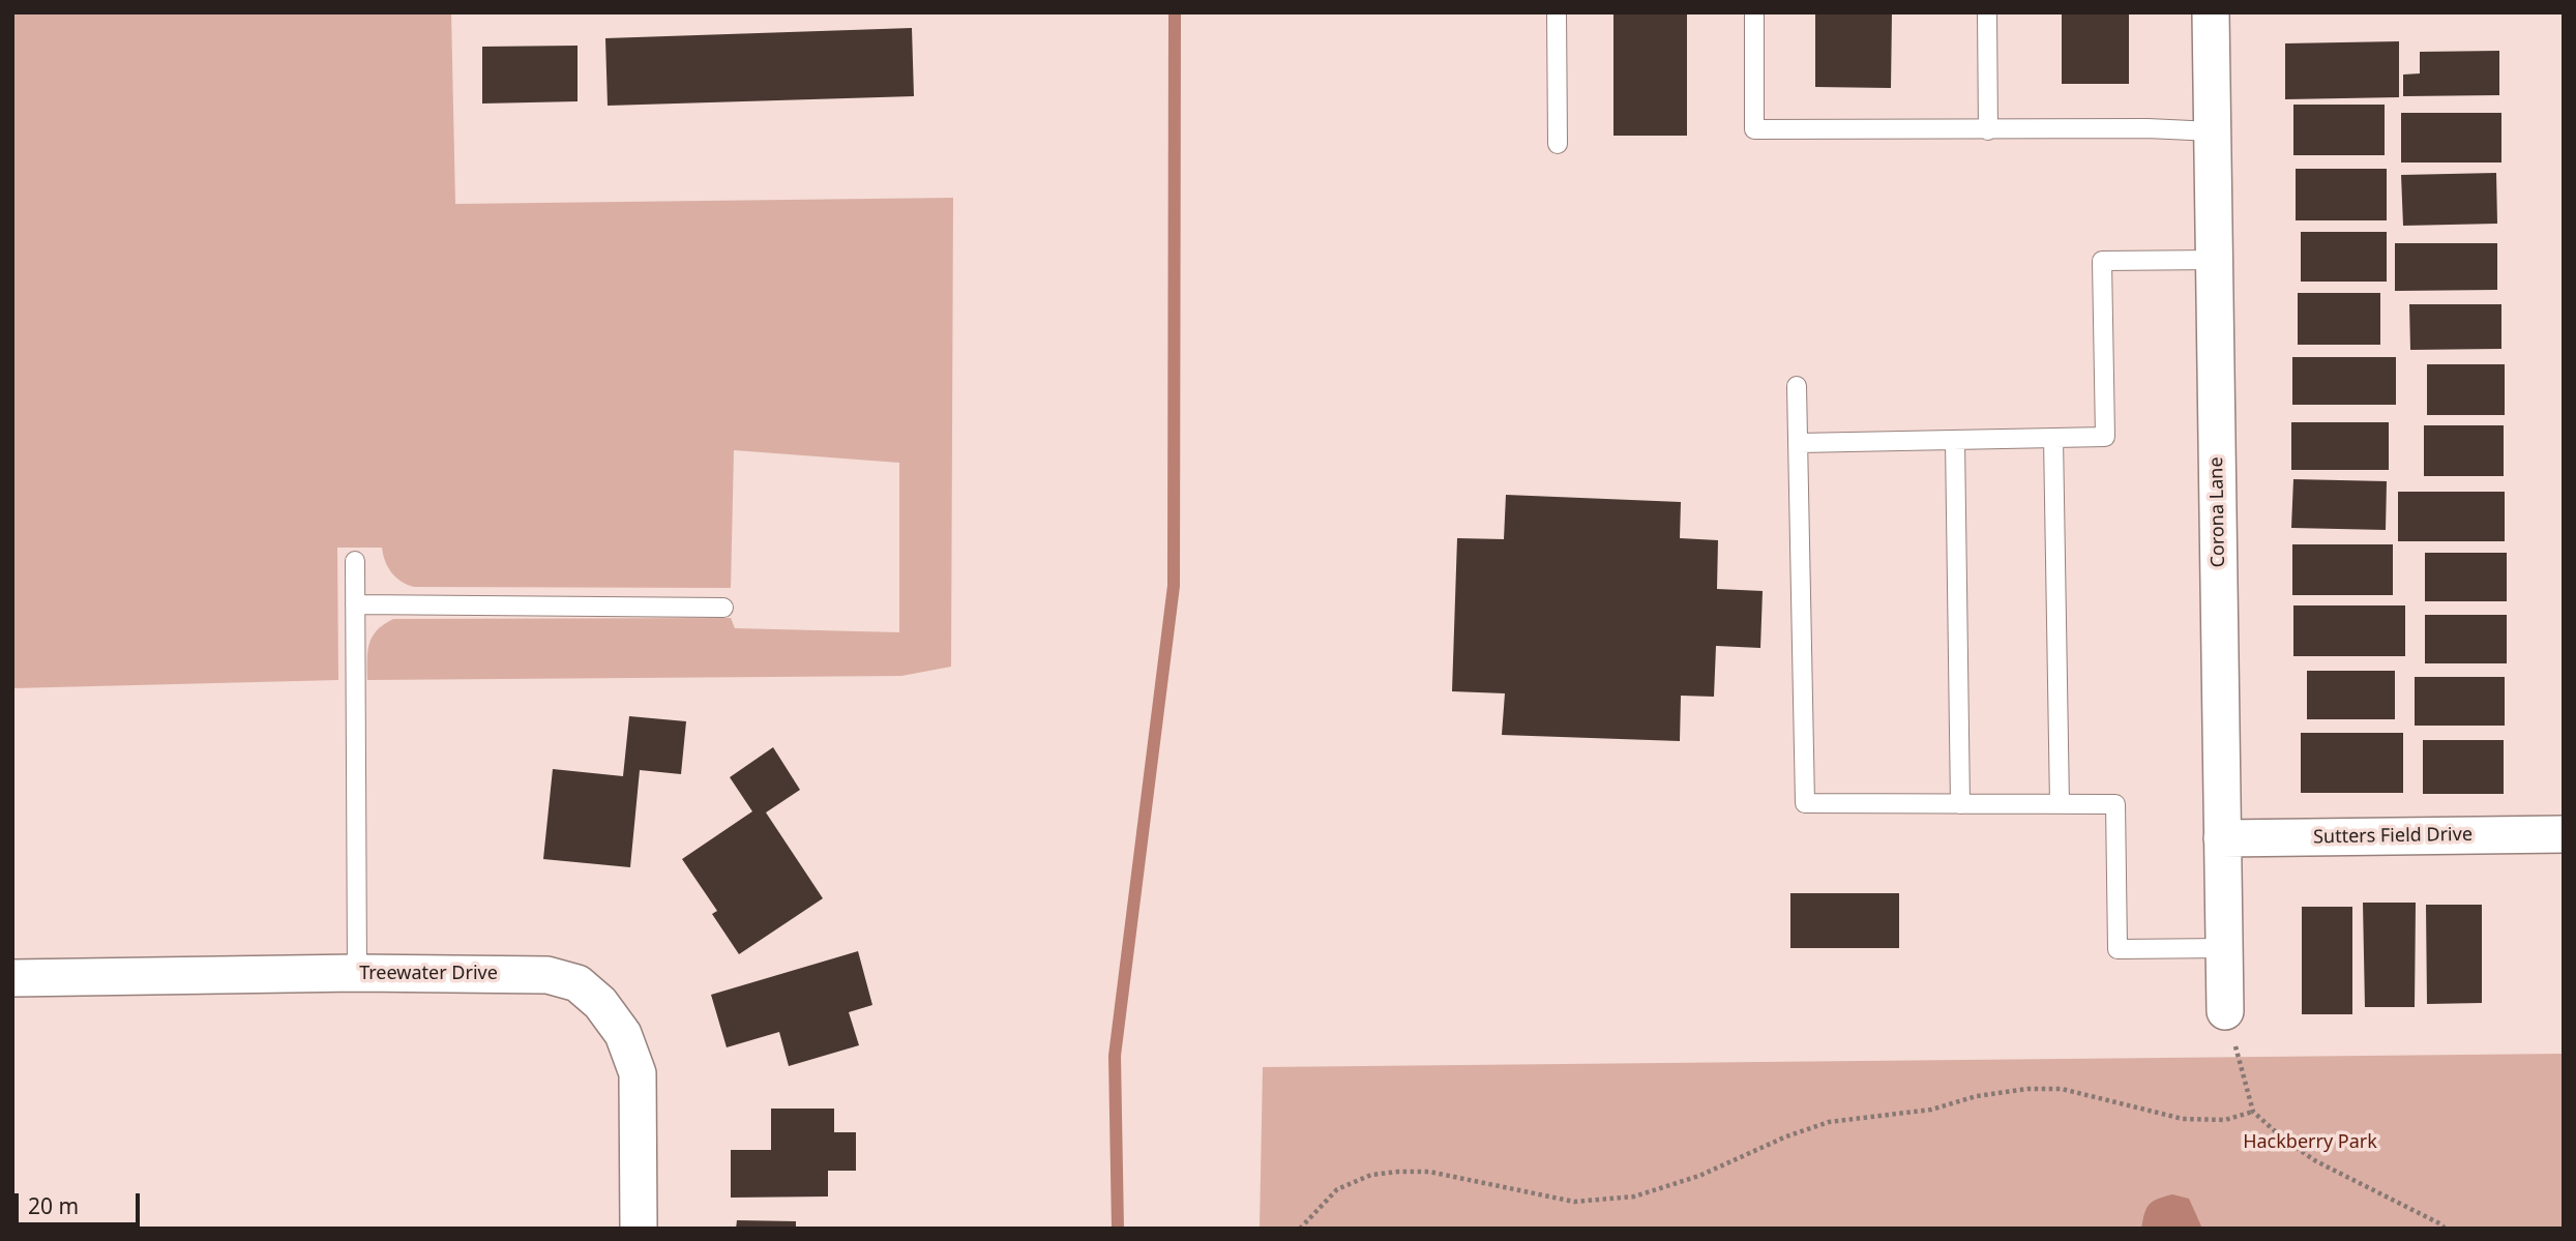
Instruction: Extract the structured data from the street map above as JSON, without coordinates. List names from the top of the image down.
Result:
{
  "streets": {
    "street": ["Corona Lane", "Sutters Field Drive", "Treewater Drive"]
  },
  "crossings": [
    ["Corona Lane", "Sutters Field Drive"]
  ],
  "parks": ["Hackberry Park"],
  "scale_bar": "20 m"
}
